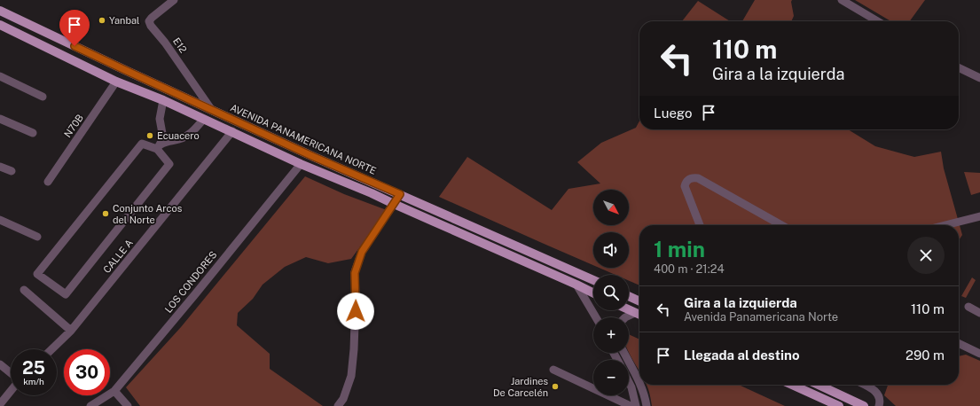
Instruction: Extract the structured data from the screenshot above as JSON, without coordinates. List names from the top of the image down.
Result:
{
  "streets": {
    "main road": ["AVENIDA PANAMERICANA NORTE"],
    "street": [
      "E12",
      "N70B",
      "CALLE A",
      "LOS CONDORES"
    ]
  },
  "crossings": [
    ["E12", "AVENIDA PANAMERICANA NORTE"]
  ],
  "places": [
    "Yanbal",
    "Ecuacero",
    "Conjunto Arcos del Norte",
    "Jardines De Carcelén"
  ],
  "north": "bottom right",
  "page": {
    "turn": ["110 m", "Gira a la izquierda"],
    "then": "Luego",
    "map_buttons": ["+", "−"],
    "heading": ["1 min", "400 m · 21:24"],
    "list": [
      {
        "name": "Gira a la izquierda",
        "note": "Avenida Panamericana Norte",
        "value": "110 m"
      },
      {
        "name": "Llegada al destino",
        "value": "290 m"
      }
    ],
    "speed": "25 km/h",
    "limit": "30"
  }
}
